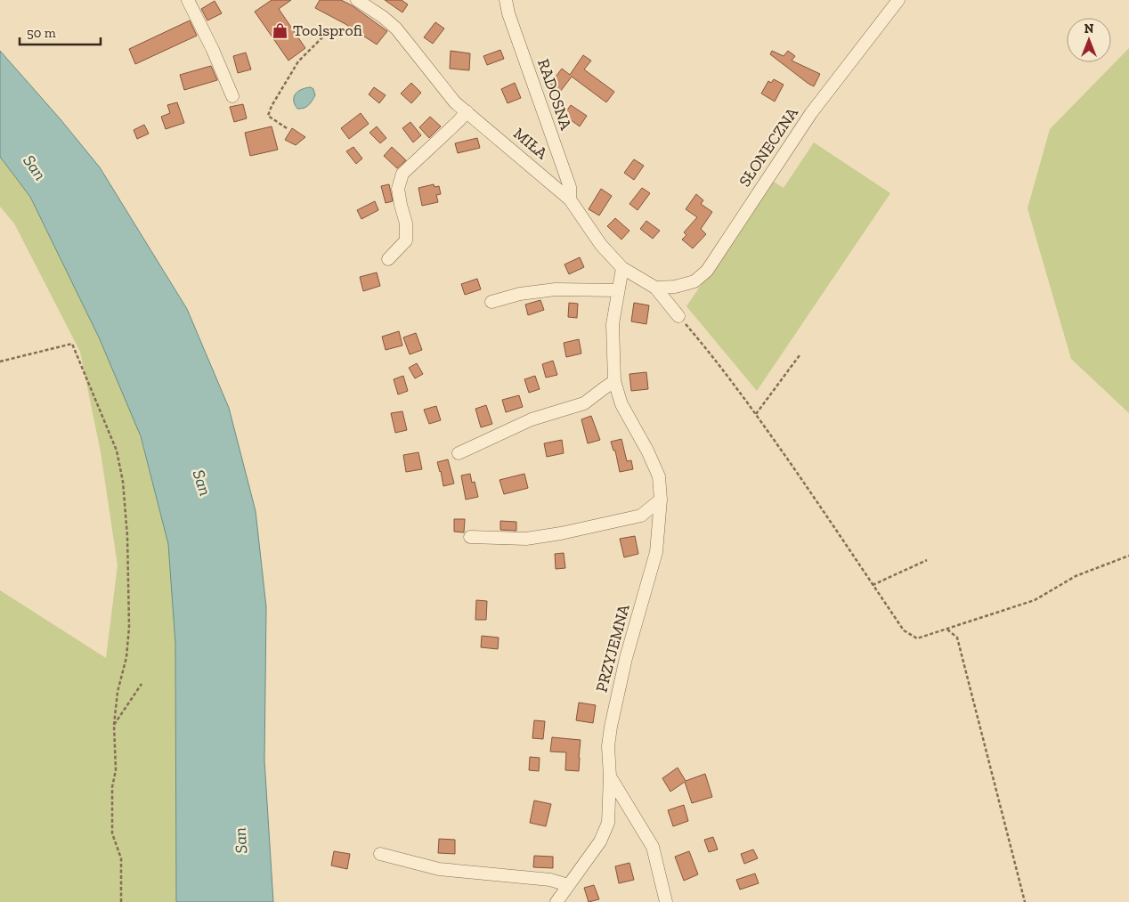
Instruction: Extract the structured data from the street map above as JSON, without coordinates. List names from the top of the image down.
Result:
{
  "streets": {
    "street": [
      "RADOSNA",
      "MIŁA",
      "SŁONECZNA",
      "PRZYJEMNA"
    ]
  },
  "crossings": [
    ["RADOSNA", "MIŁA"],
    ["MIŁA", "SŁONECZNA"],
    ["MIŁA", "PRZYJEMNA"]
  ],
  "water": ["San"],
  "places": {
    "shop": ["Toolsprofi"]
  },
  "scale_bar": "50 m",
  "north": "top"
}
